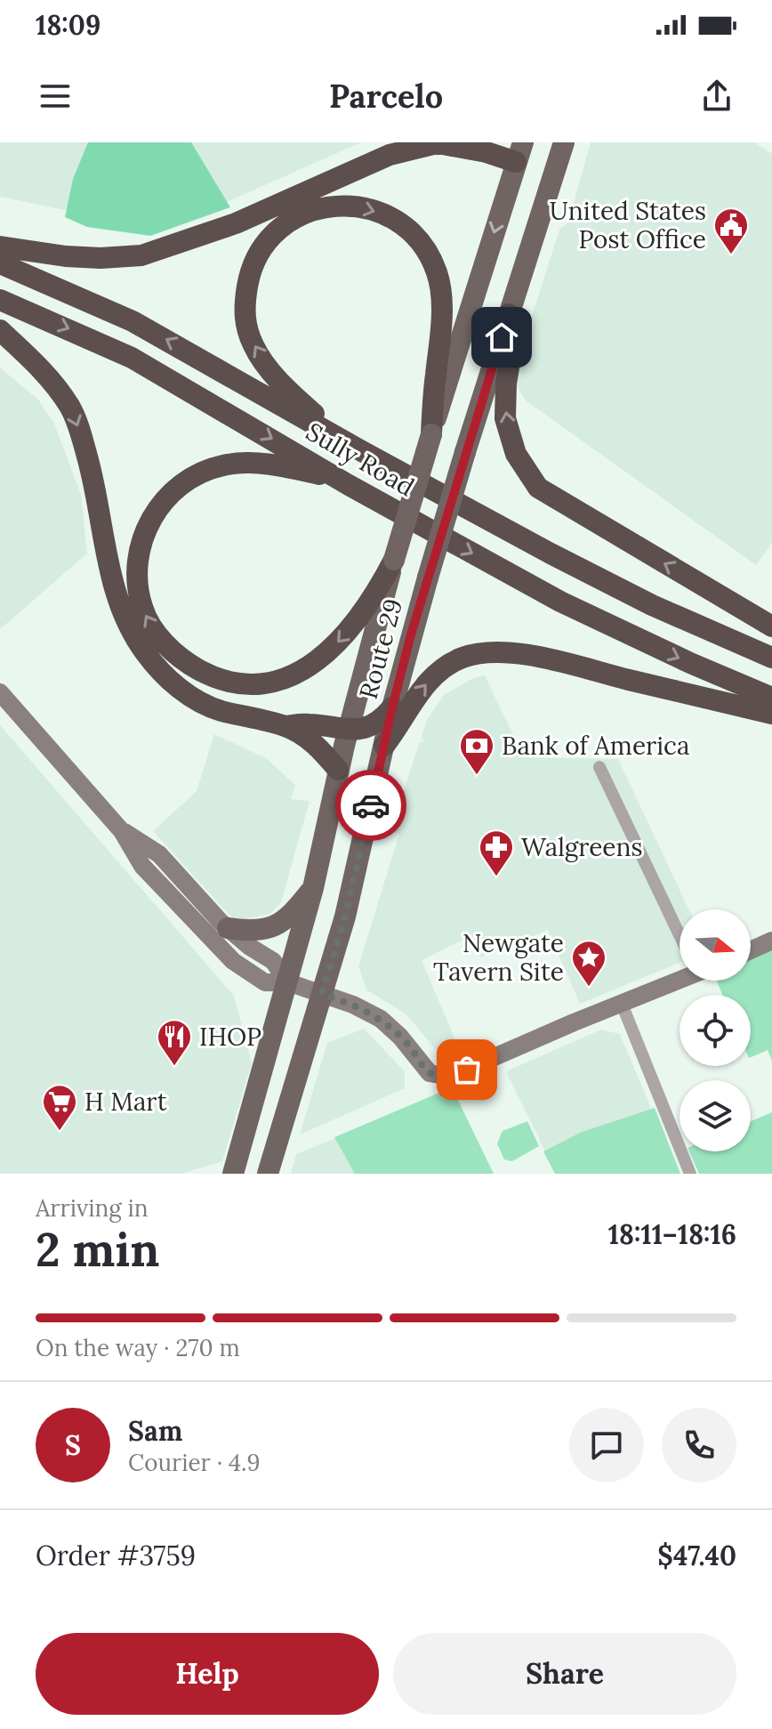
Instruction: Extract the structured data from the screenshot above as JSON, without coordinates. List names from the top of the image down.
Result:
{
  "streets": {
    "highway": ["Sully Road"],
    "main road": ["Route 29"]
  },
  "places": {
    "public building": ["United States Post Office"],
    "bank": ["Bank of America"],
    "pharmacy": ["Walgreens"],
    "place": ["Newgate Tavern Site"],
    "restaurant": ["IHOP"],
    "supermarket": ["H Mart"]
  },
  "north": "right",
  "page": {
    "status": "18:09",
    "header": "Parcelo",
    "heading": ["2 min", "Arriving in", "18:11–18:16"],
    "panel": [
      "Sam",
      "Courier · 4.9",
      "Order #3759",
      "$47.40"
    ],
    "bar": "On the way · 270 m",
    "round": "S",
    "buttons": ["Help", "Share"]
  }
}
